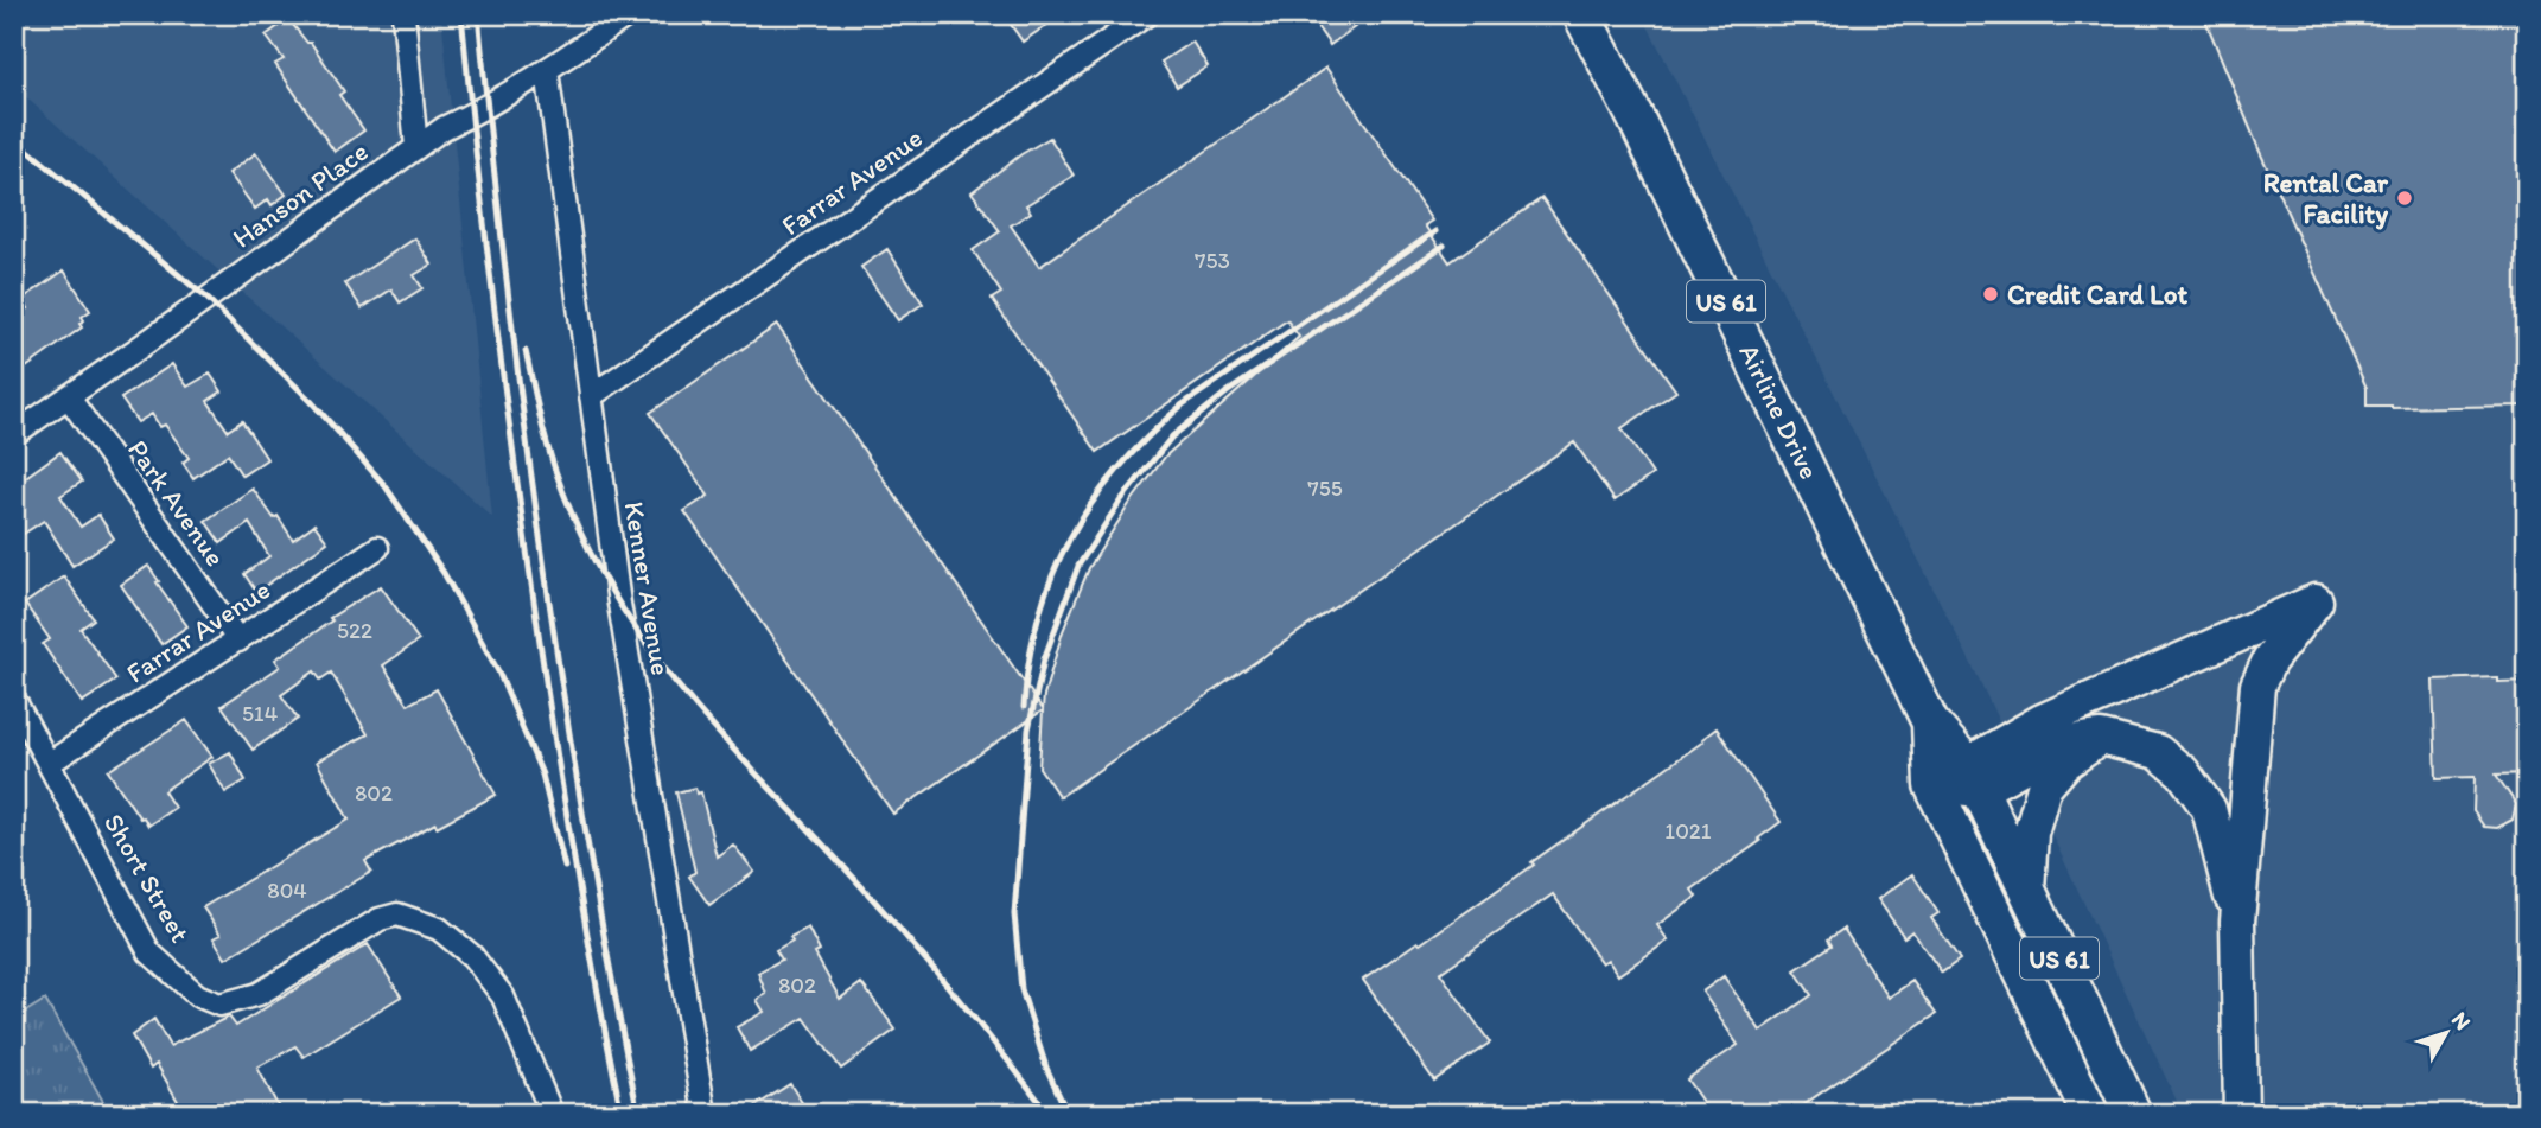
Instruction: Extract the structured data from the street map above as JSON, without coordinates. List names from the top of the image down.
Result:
{
  "streets": {
    "highway": ["US 61", "Airline Drive"],
    "street": [
      "Farrar Avenue",
      "Hanson Place",
      "Park Avenue",
      "Kenner Avenue",
      "Short Street"
    ]
  },
  "crossings": [
    ["Farrar Avenue", "Park Avenue"],
    ["Farrar Avenue", "Kenner Avenue"],
    ["Farrar Avenue", "Short Street"],
    ["Hanson Place", "Park Avenue"],
    ["Hanson Place", "Kenner Avenue"]
  ],
  "places": ["Rental Car Facility", "Credit Card Lot"],
  "house_numbers": [
    "753",
    "755",
    "522",
    "514",
    "802",
    "1021",
    "804",
    "802"
  ],
  "north": "top right"
}
